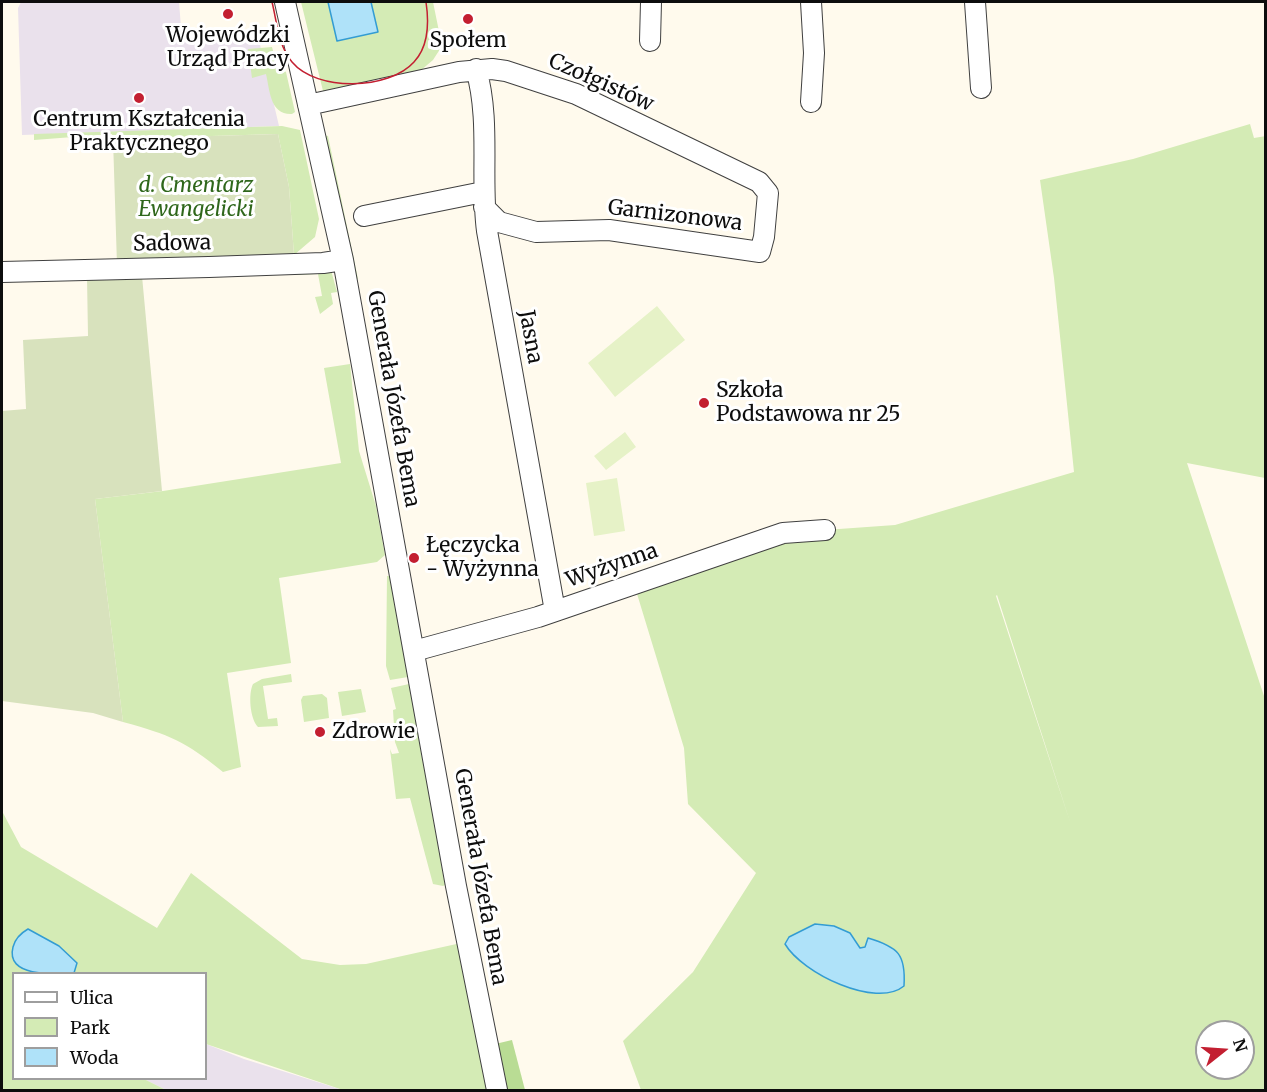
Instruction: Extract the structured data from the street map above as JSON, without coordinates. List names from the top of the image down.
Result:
{
  "streets": {
    "street": [
      "Czołgistów",
      "Garnizonowa",
      "Sadowa",
      "Jasna",
      "Generała Józefa Bema",
      "Wyżynna"
    ]
  },
  "crossings": [
    ["Czołgistów", "Garnizonowa"],
    ["Czołgistów", "Jasna"],
    ["Czołgistów", "Generała Józefa Bema"],
    ["Garnizonowa", "Jasna"],
    ["Sadowa", "Generała Józefa Bema"],
    ["Jasna", "Wyżynna"],
    ["Generała Józefa Bema", "Wyżynna"]
  ],
  "parks": ["d. Cmentarz Ewangelicki"],
  "places": [
    "Wojewódzki Urząd Pracy",
    "Społem",
    "Centrum Kształcenia Praktycznego",
    "Szkoła Podstawowa nr 25",
    "Łęczycka - Wyżynna",
    "Zdrowie"
  ],
  "legend": ["Ulica", "Park", "Woda"],
  "north": "right"
}
